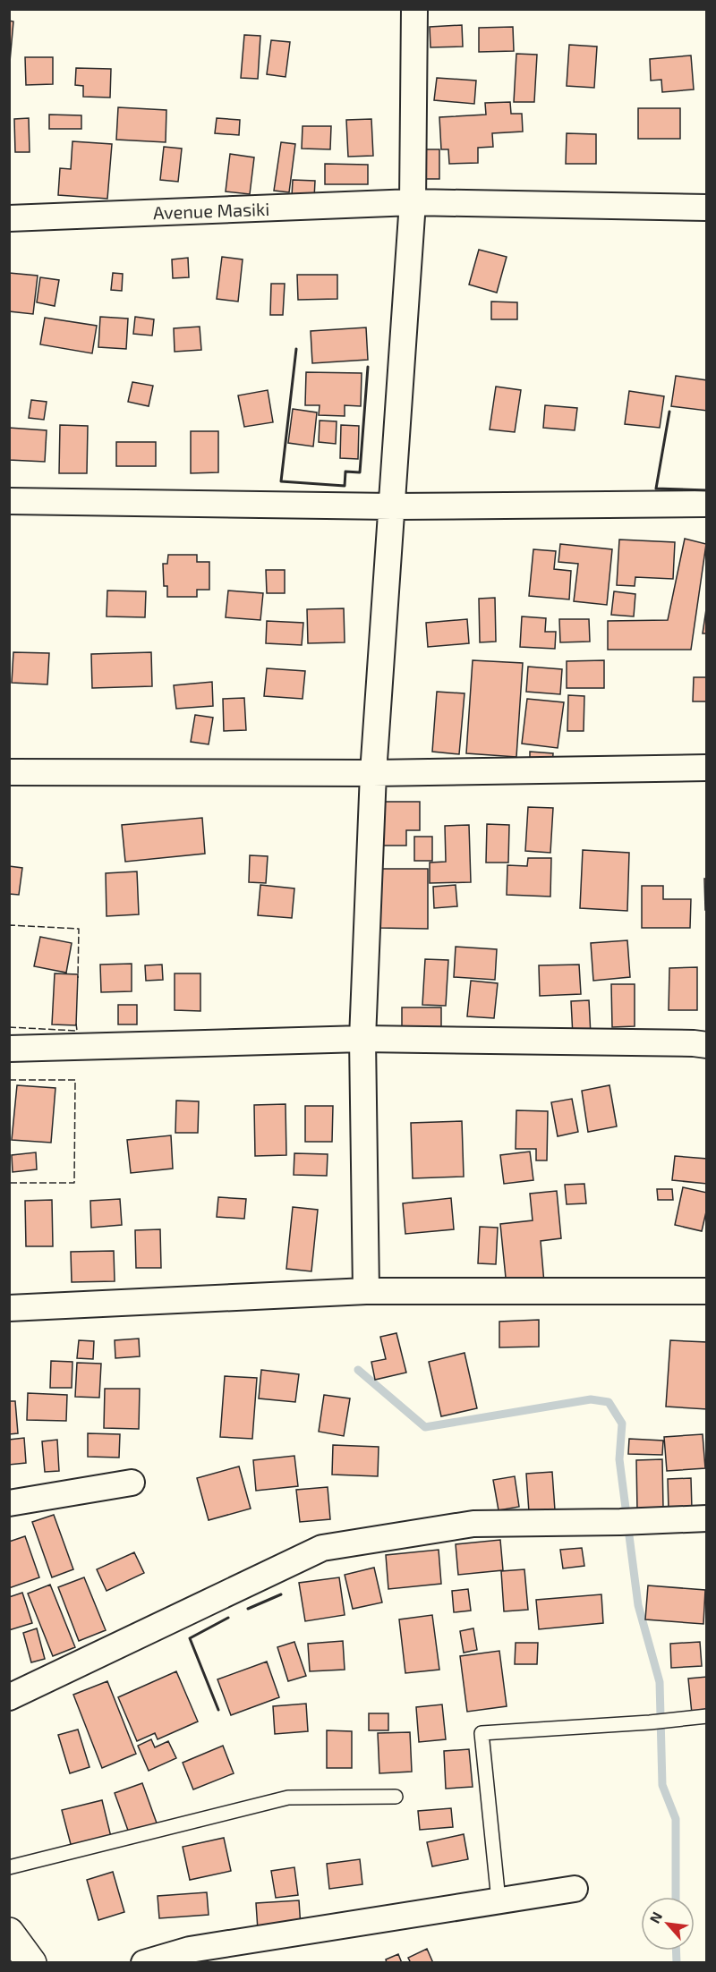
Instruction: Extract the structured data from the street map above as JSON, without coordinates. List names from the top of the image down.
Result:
{
  "streets": {
    "street": ["Avenue Masiki"]
  },
  "north": "top left"
}
